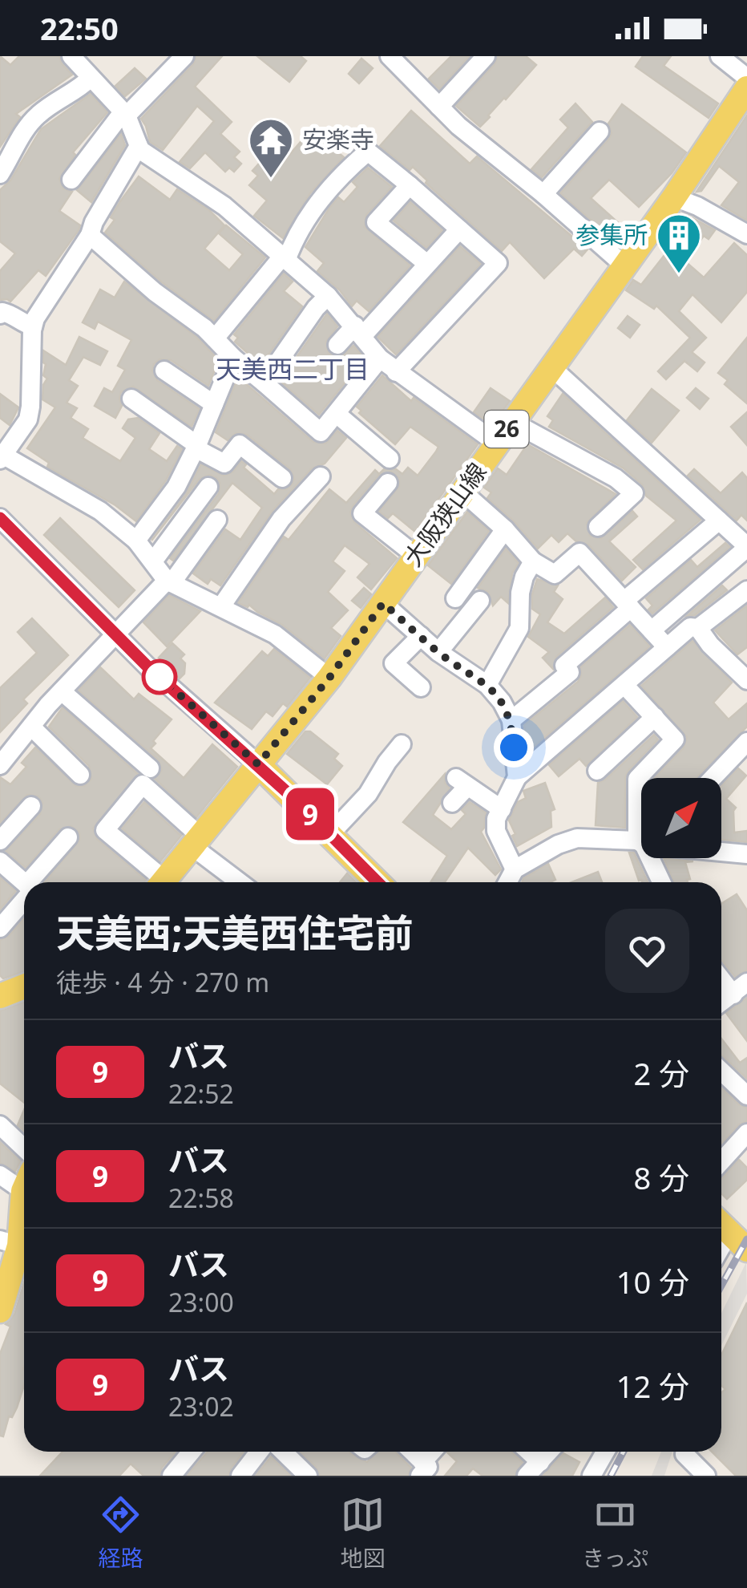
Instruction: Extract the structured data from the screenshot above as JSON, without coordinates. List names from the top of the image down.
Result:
{
  "streets": {
    "main road": ["26", "大阪狭山線"]
  },
  "districts": ["天美西二丁目"],
  "places": {
    "temple": ["安楽寺"],
    "building": ["参集所"]
  },
  "lines": ["bus line 9"],
  "north": "top right",
  "page": {
    "status": "22:50",
    "on_map": "9",
    "heading": ["天美西;天美西住宅前", "徒歩 · 4 分 · 270 m"],
    "list": [
      {
        "mark": "9",
        "name": "バス",
        "note": "22:52",
        "value": "2 分"
      },
      {
        "mark": "9",
        "name": "バス",
        "note": "22:58",
        "value": "8 分"
      },
      {
        "mark": "9",
        "name": "バス",
        "note": "23:00",
        "value": "10 分"
      },
      {
        "mark": "9",
        "name": "バス",
        "note": "23:02",
        "value": "12 分"
      }
    ],
    "tabs": ["経路", "地図", "きっぷ"]
  }
}
